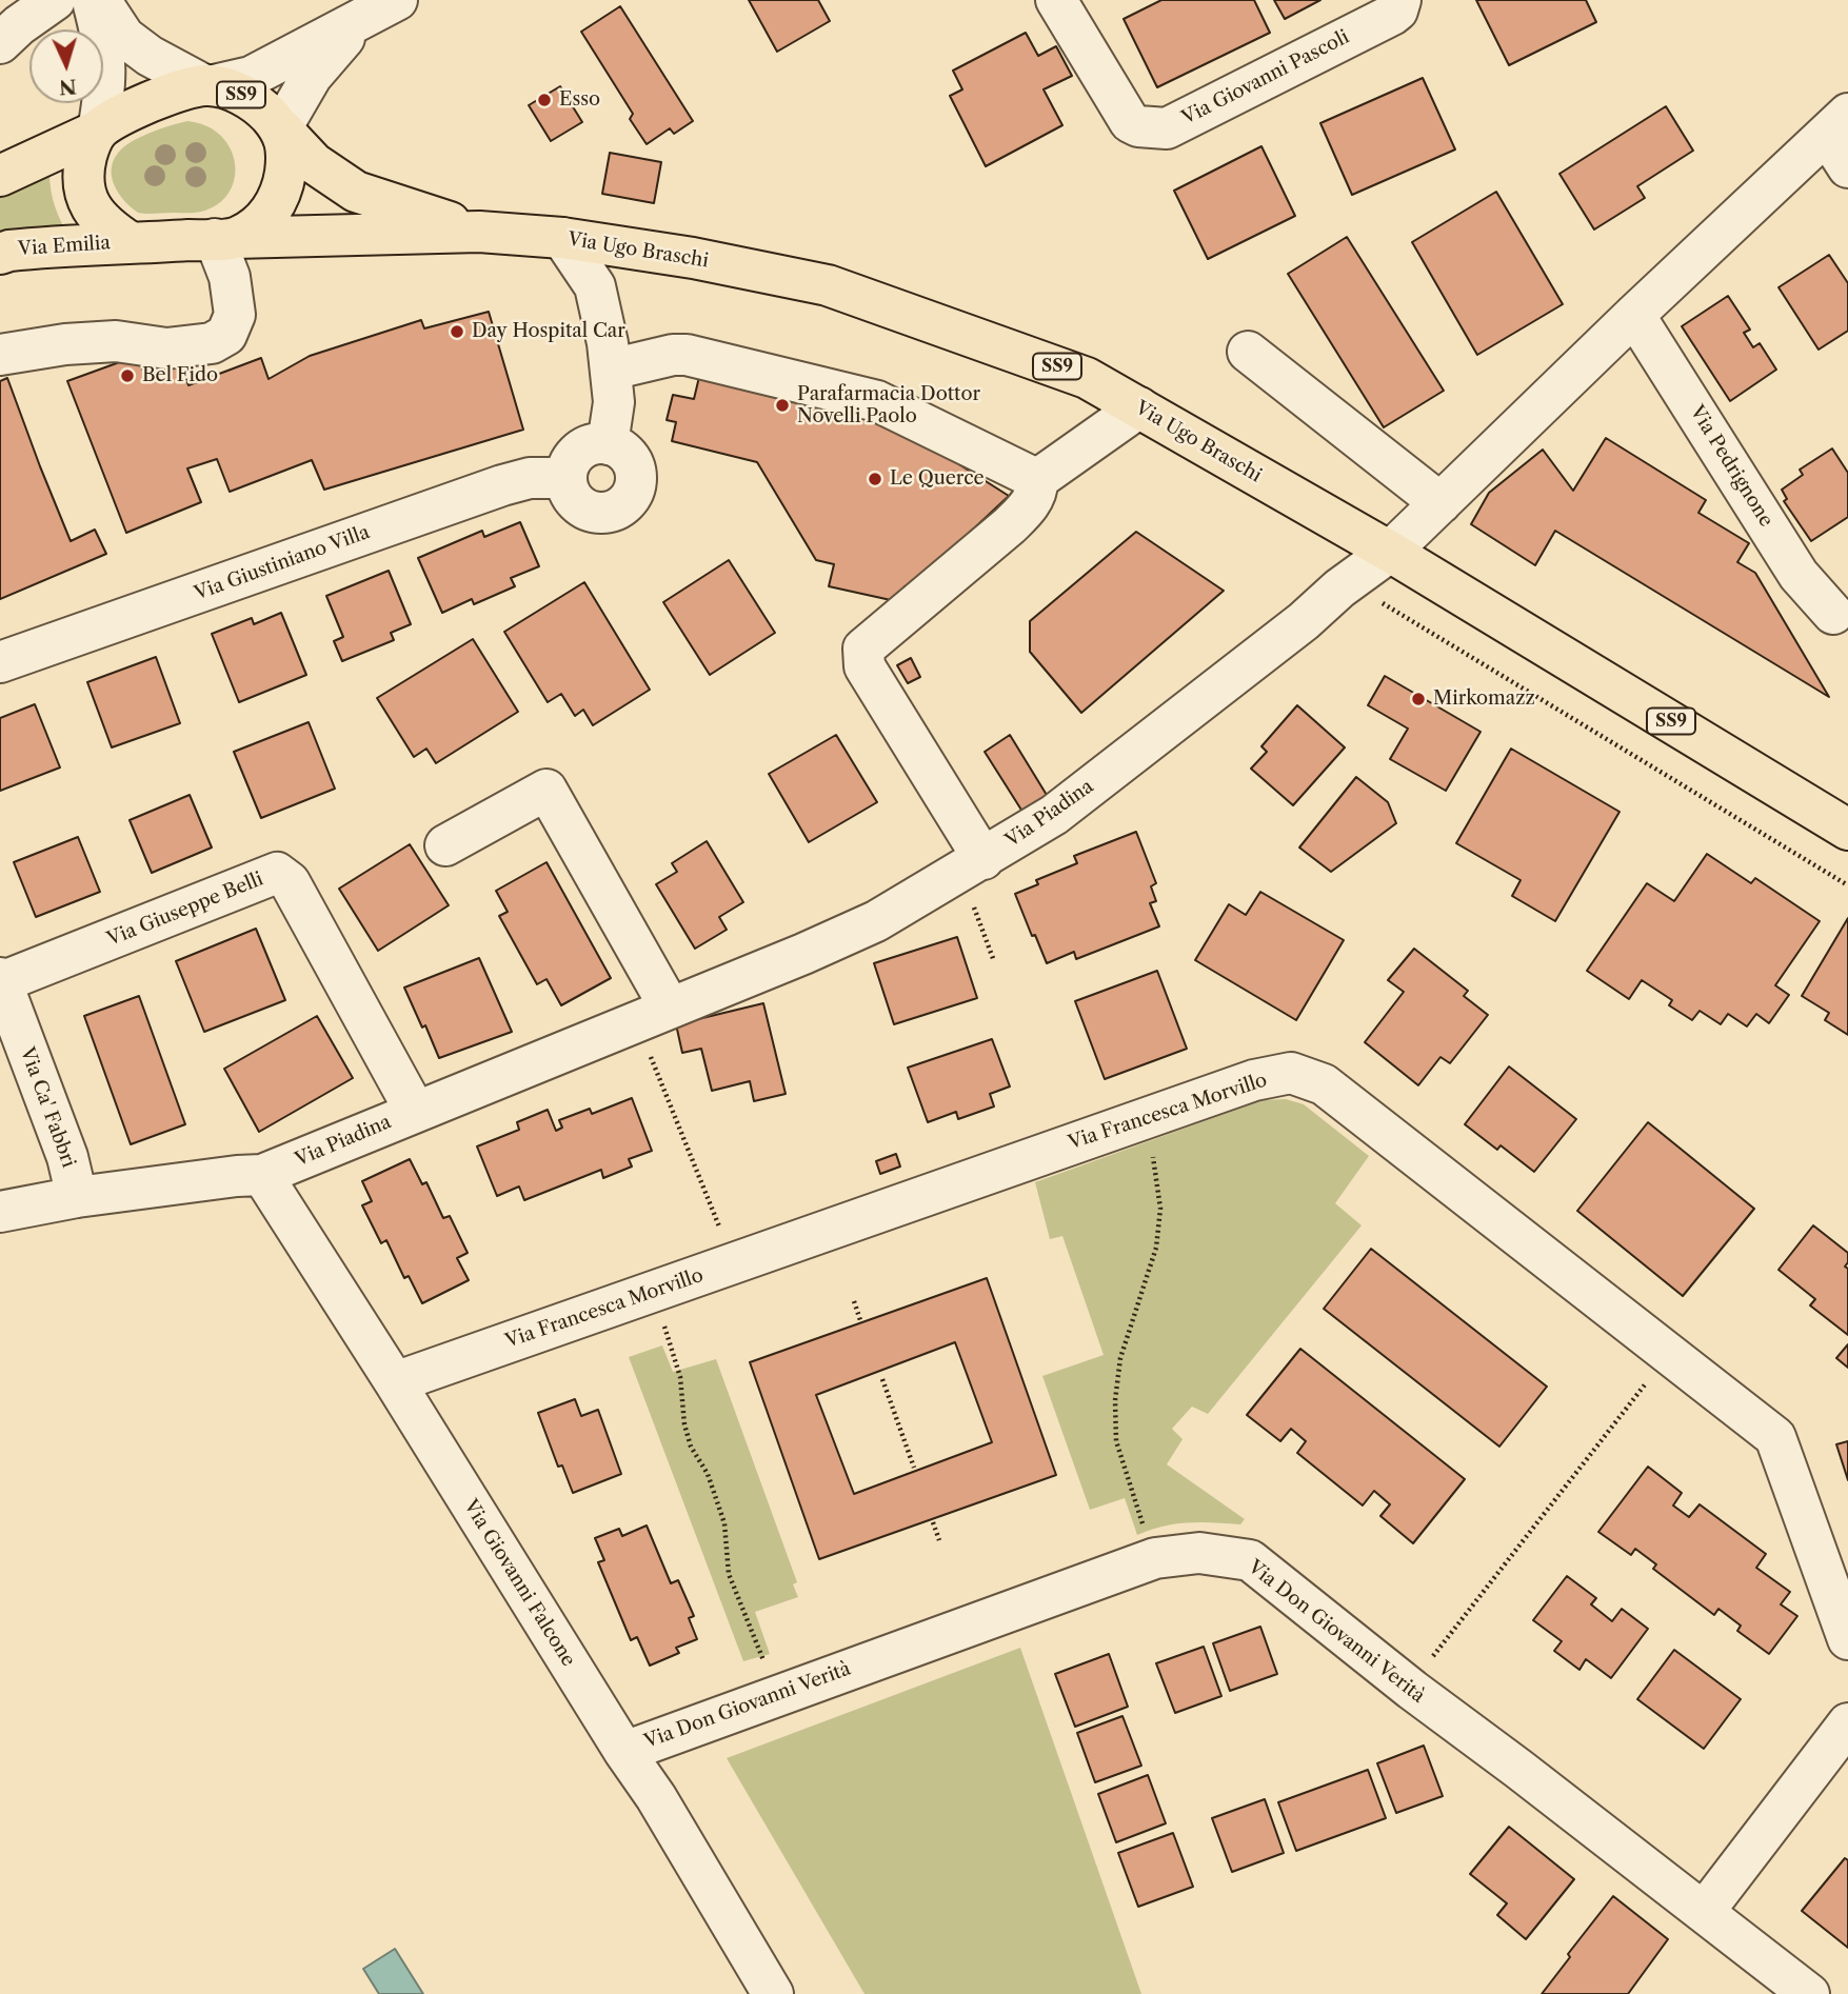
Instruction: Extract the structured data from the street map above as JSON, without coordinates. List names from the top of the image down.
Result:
{
  "streets": {
    "main road": ["SS9", "Via Emilia", "Via Ugo Braschi"],
    "street": [
      "Via Giovanni Pascoli",
      "Via Pedrignone",
      "Via Giustiniano Villa",
      "Via Piadina",
      "Via Giuseppe Belli",
      "Via Ca' Fabbri",
      "Via Francesca Morvillo",
      "Via Giovanni Falcone",
      "Via Don Giovanni Verità"
    ]
  },
  "crossings": [
    ["SS9", "Via Emilia"],
    ["SS9", "Via Ugo Braschi"],
    ["Via Emilia", "Via Ugo Braschi"],
    ["Via Ugo Braschi", "Via Piadina"],
    ["Via Piadina", "Via Giuseppe Belli"],
    ["Via Piadina", "Via Ca' Fabbri"],
    ["Via Piadina", "Via Giovanni Falcone"],
    ["Via Giuseppe Belli", "Via Ca' Fabbri"],
    ["Via Francesca Morvillo", "Via Giovanni Falcone"],
    ["Via Giovanni Falcone", "Via Don Giovanni Verità"]
  ],
  "places": [
    "Esso",
    "Day Hospital Car",
    "Bel Fido",
    "Parafarmacia Dottor Novelli Paolo",
    "Le Querce",
    "Mirkomazz"
  ],
  "north": "bottom"
}
